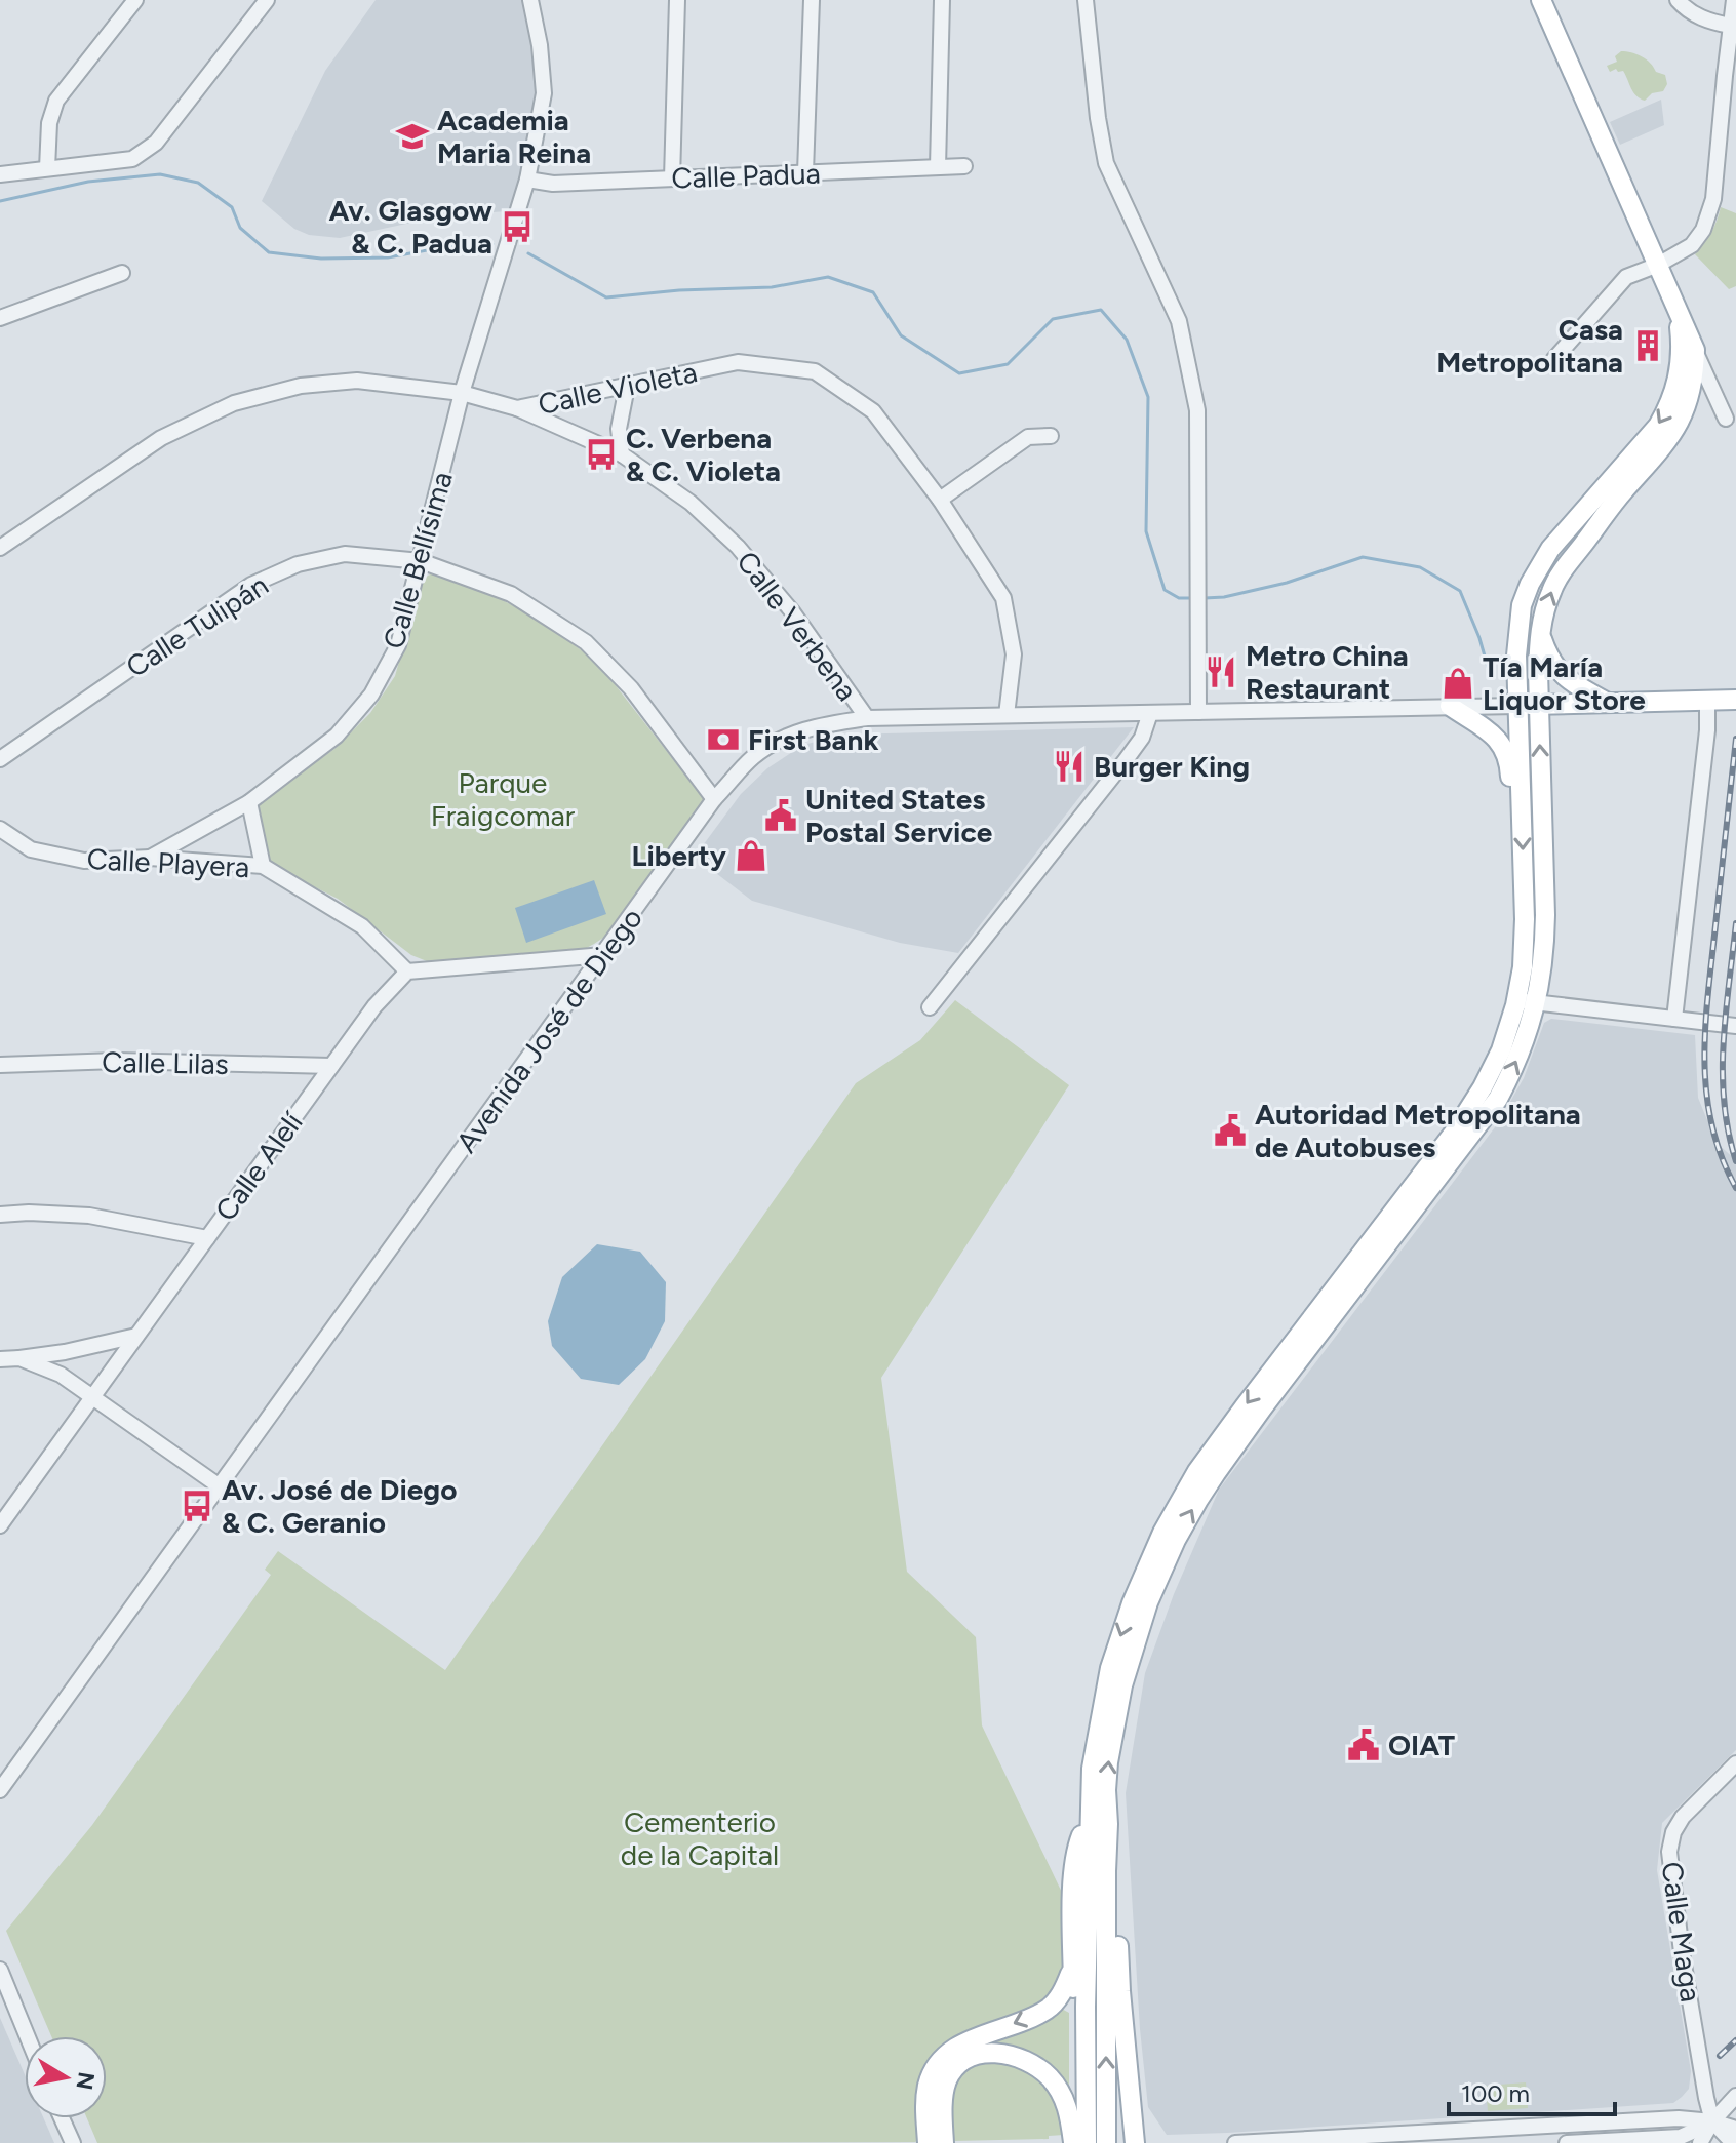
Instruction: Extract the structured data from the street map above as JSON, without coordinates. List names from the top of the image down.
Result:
{
  "streets": {
    "main road": ["Avenida José de Diego"],
    "street": [
      "Calle Padua",
      "Calle Violeta",
      "Calle Bellísima",
      "Calle Tulipán",
      "Calle Verbena",
      "Calle Playera",
      "Calle Lilas",
      "Calle Alelí",
      "Calle Maga"
    ]
  },
  "crossings": [
    ["Calle Padua", "Calle Bellísima"],
    ["Calle Violeta", "Calle Bellísima"],
    ["Calle Violeta", "Calle Verbena"],
    ["Calle Violeta", "Avenida José de Diego"],
    ["Calle Bellísima", "Calle Tulipán"],
    ["Calle Bellísima", "Calle Playera"],
    ["Calle Tulipán", "Avenida José de Diego"],
    ["Calle Verbena", "Avenida José de Diego"],
    ["Calle Playera", "Calle Alelí"],
    ["Calle Lilas", "Calle Alelí"]
  ],
  "parks": ["Parque Fraigcomar", "Cementerio de la Capital"],
  "places": {
    "school or university": ["Academia Maria Reina"],
    "bus stop": ["Av. Glasgow & C. Padua", "C. Verbena & C. Violeta", "Av. José de Diego & C. Geranio"],
    "building": ["Casa Metropolitana"],
    "restaurant": ["Metro China Restaurant", "Burger King"],
    "shop": ["Tía María Liquor Store", "Liberty"],
    "bank": ["First Bank"],
    "public building": ["United States Postal Service", "Autoridad Metropolitana de Autobuses", "OIAT"]
  },
  "scale_bar": "100 m",
  "north": "right"
}
